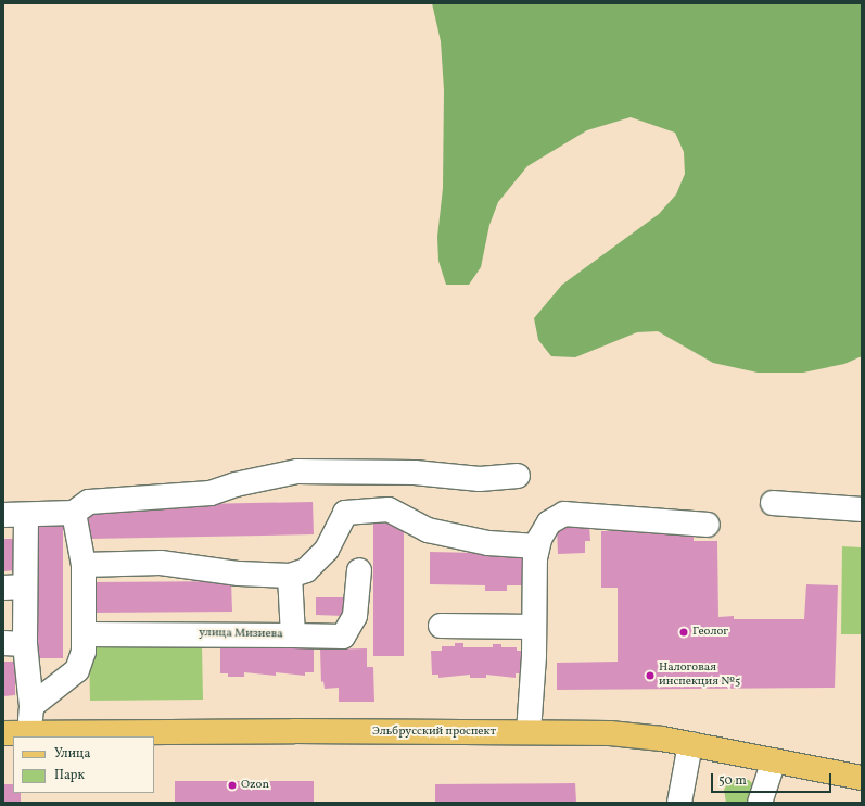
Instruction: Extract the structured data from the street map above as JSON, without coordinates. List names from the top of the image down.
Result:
{
  "streets": {
    "main road": ["Эльбрусский проспект"],
    "street": ["улица Мизиева"]
  },
  "places": ["Геолог", "Налоговая инспекция №5", "Ozon"],
  "legend": ["Улица", "Парк"],
  "scale_bar": "50 m"
}
